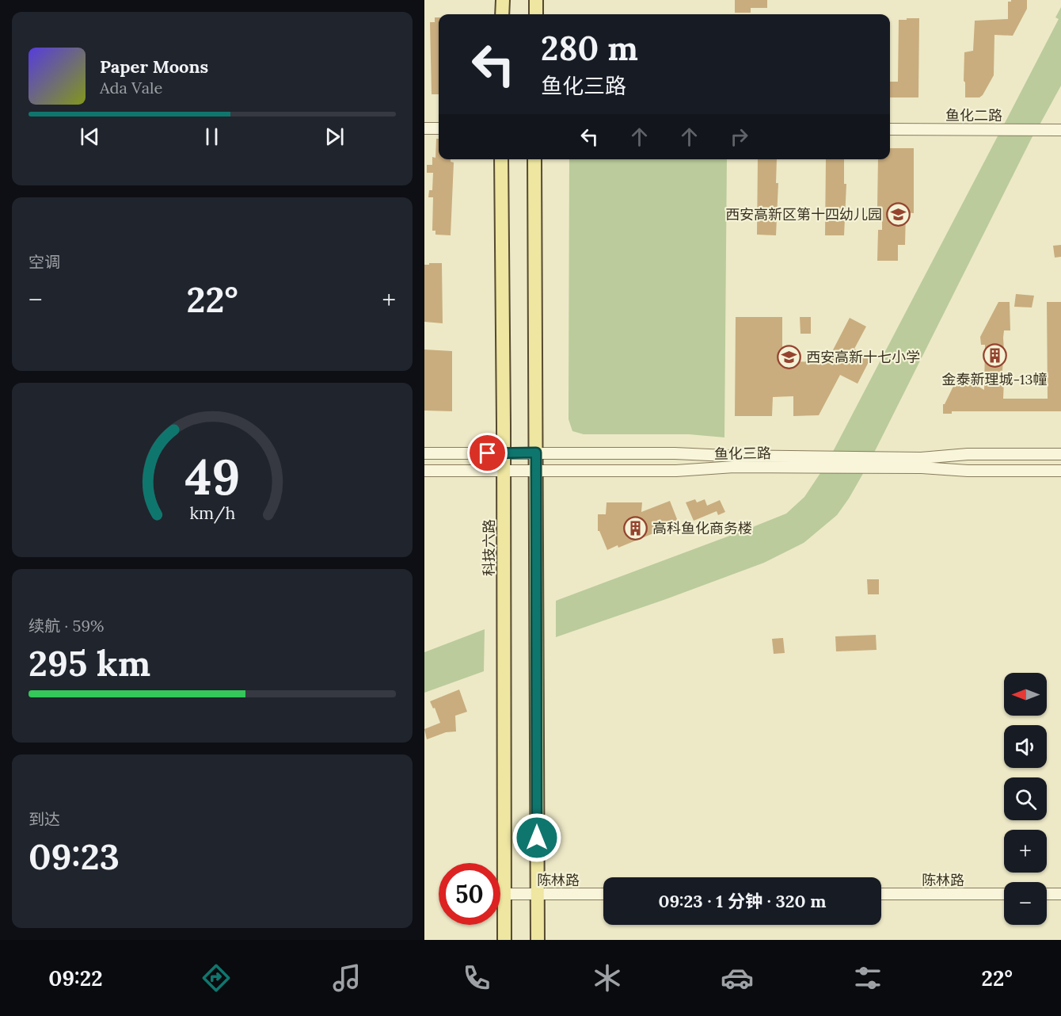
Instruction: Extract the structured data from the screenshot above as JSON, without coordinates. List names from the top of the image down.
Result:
{
  "streets": {
    "main road": ["科技六路"],
    "street": ["鱼化二路", "鱼化三路", "陈林路"]
  },
  "crossings": [
    ["鱼化三路", "科技六路"],
    ["科技六路", "陈林路"]
  ],
  "places": {
    "school or university": ["西安高新区第十四幼儿园", "西安高新十七小学"],
    "building": ["金泰新理城-13幢", "高科鱼化商务楼"]
  },
  "north": "left",
  "page": {
    "turn": ["280 m", "鱼化三路"],
    "song": ["Paper Moons", "Ada Vale"],
    "tile": [
      "空调",
      ["续航 · 59%", "295 km"],
      ["到达", "09:23"]
    ],
    "heat": ["−", "22°", "+"],
    "map_buttons": ["+", "−"],
    "limit": "50",
    "trip": "09:23 · 1 分钟 · 320 m",
    "tabs": ["09:22", "22°"],
    "gauge": ["49", "km/h"]
  }
}
